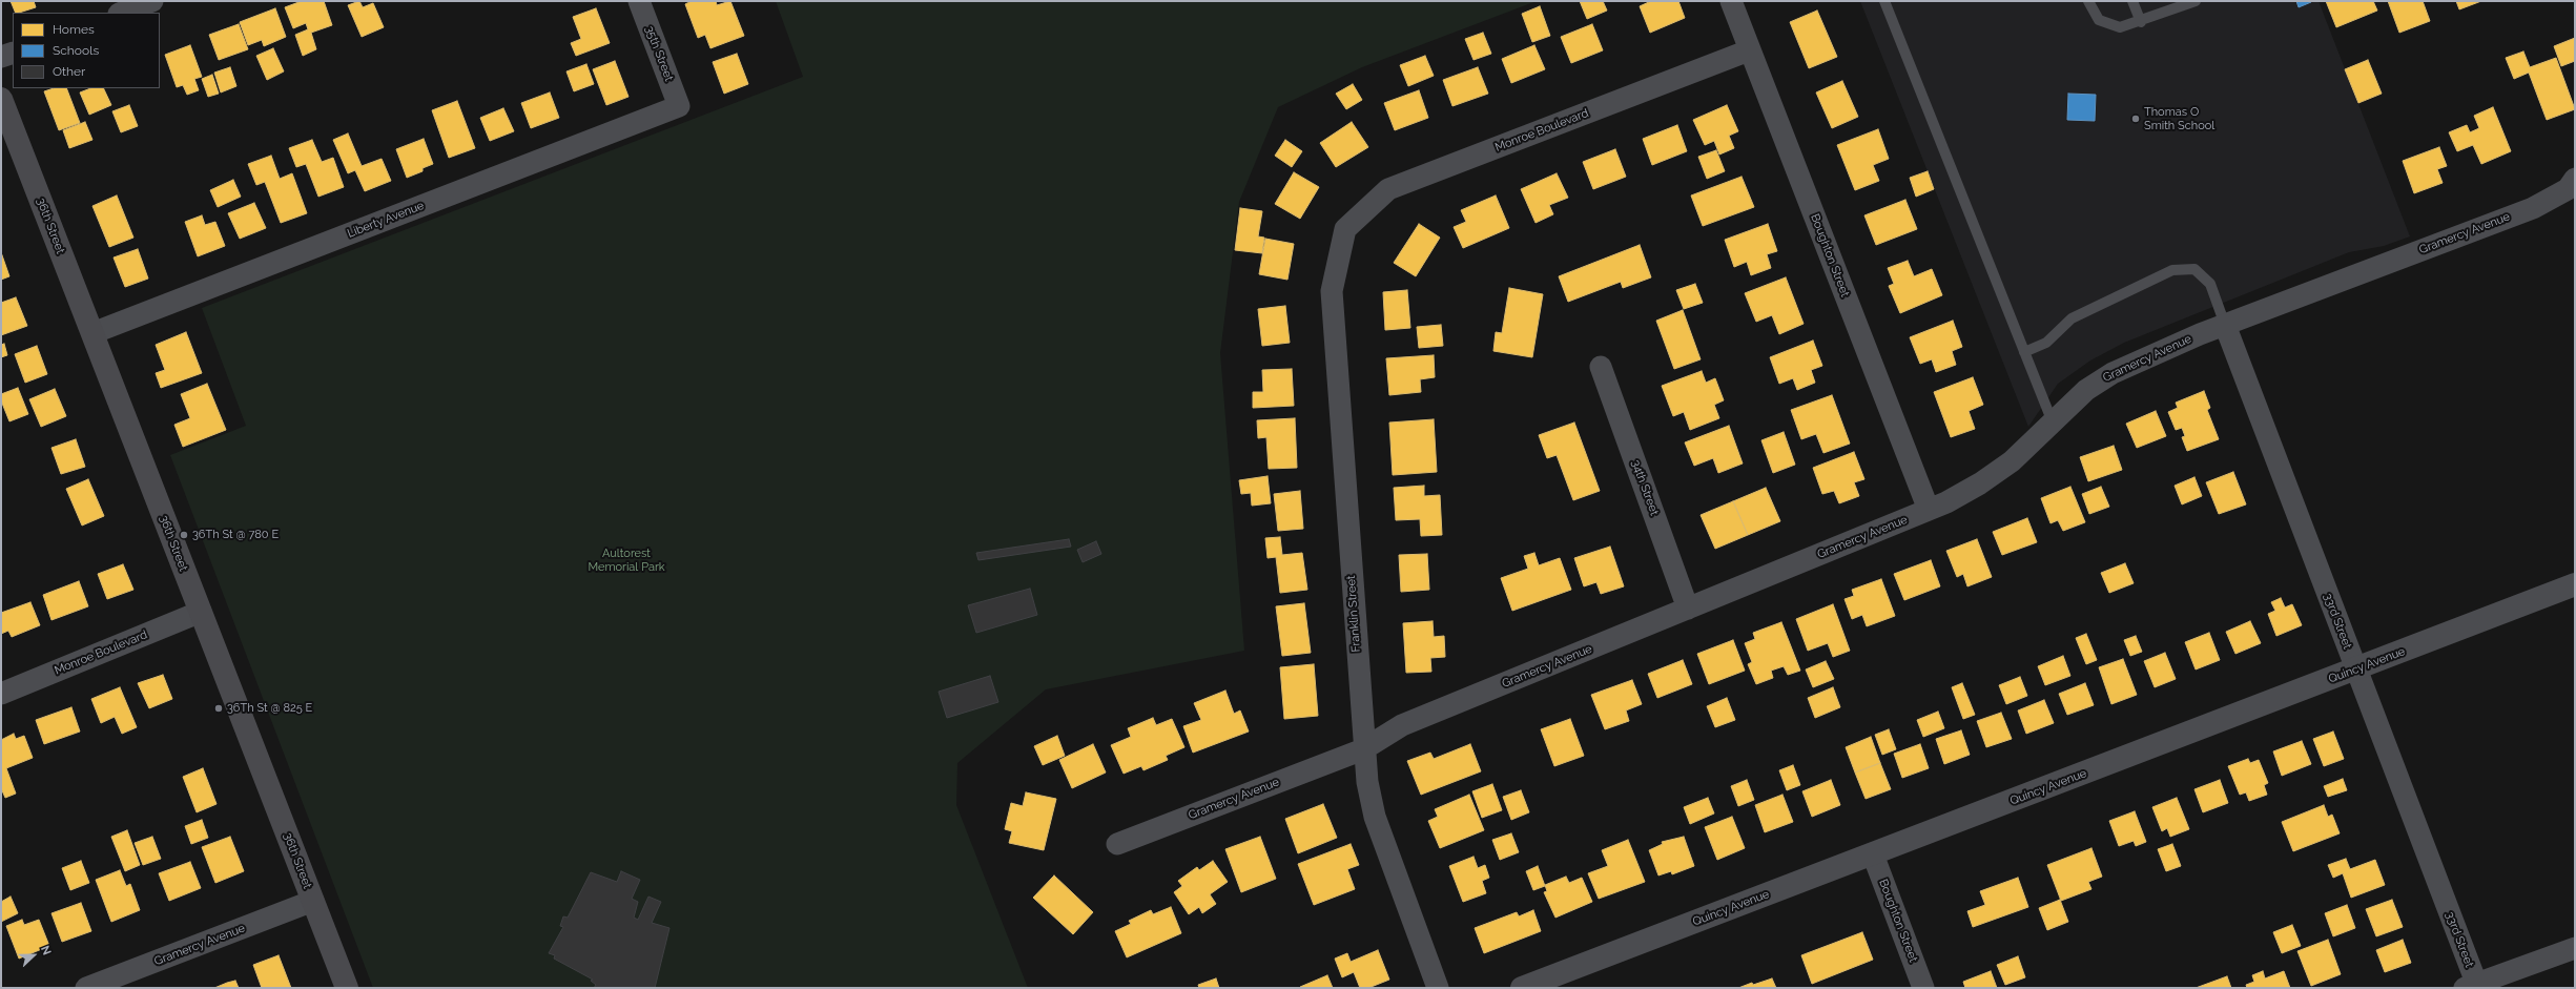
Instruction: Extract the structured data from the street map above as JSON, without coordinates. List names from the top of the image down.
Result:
{
  "streets": {
    "main road": ["36th Street"],
    "street": [
      "35th Street",
      "Monroe Boulevard",
      "Liberty Avenue",
      "Gramercy Avenue",
      "Boughton Street",
      "34th Street",
      "Franklin Street",
      "33rd Street",
      "Quincy Avenue"
    ]
  },
  "crossings": [
    ["35th Street", "Liberty Avenue"],
    ["Monroe Boulevard", "36th Street"],
    ["Monroe Boulevard", "Boughton Street"],
    ["Monroe Boulevard", "Franklin Street"],
    ["Liberty Avenue", "36th Street"],
    ["36th Street", "Gramercy Avenue"],
    ["Gramercy Avenue", "Boughton Street"],
    ["Gramercy Avenue", "34th Street"],
    ["Gramercy Avenue", "Franklin Street"],
    ["Gramercy Avenue", "33rd Street"],
    ["Boughton Street", "Quincy Avenue"],
    ["33rd Street", "Quincy Avenue"]
  ],
  "parks": ["Aultorest Memorial Park"],
  "places": ["Thomas O Smith School", "36Th St @ 780 E", "36Th St @ 825 E"],
  "legend": ["Homes", "Schools", "Other"],
  "north": "right"
}
